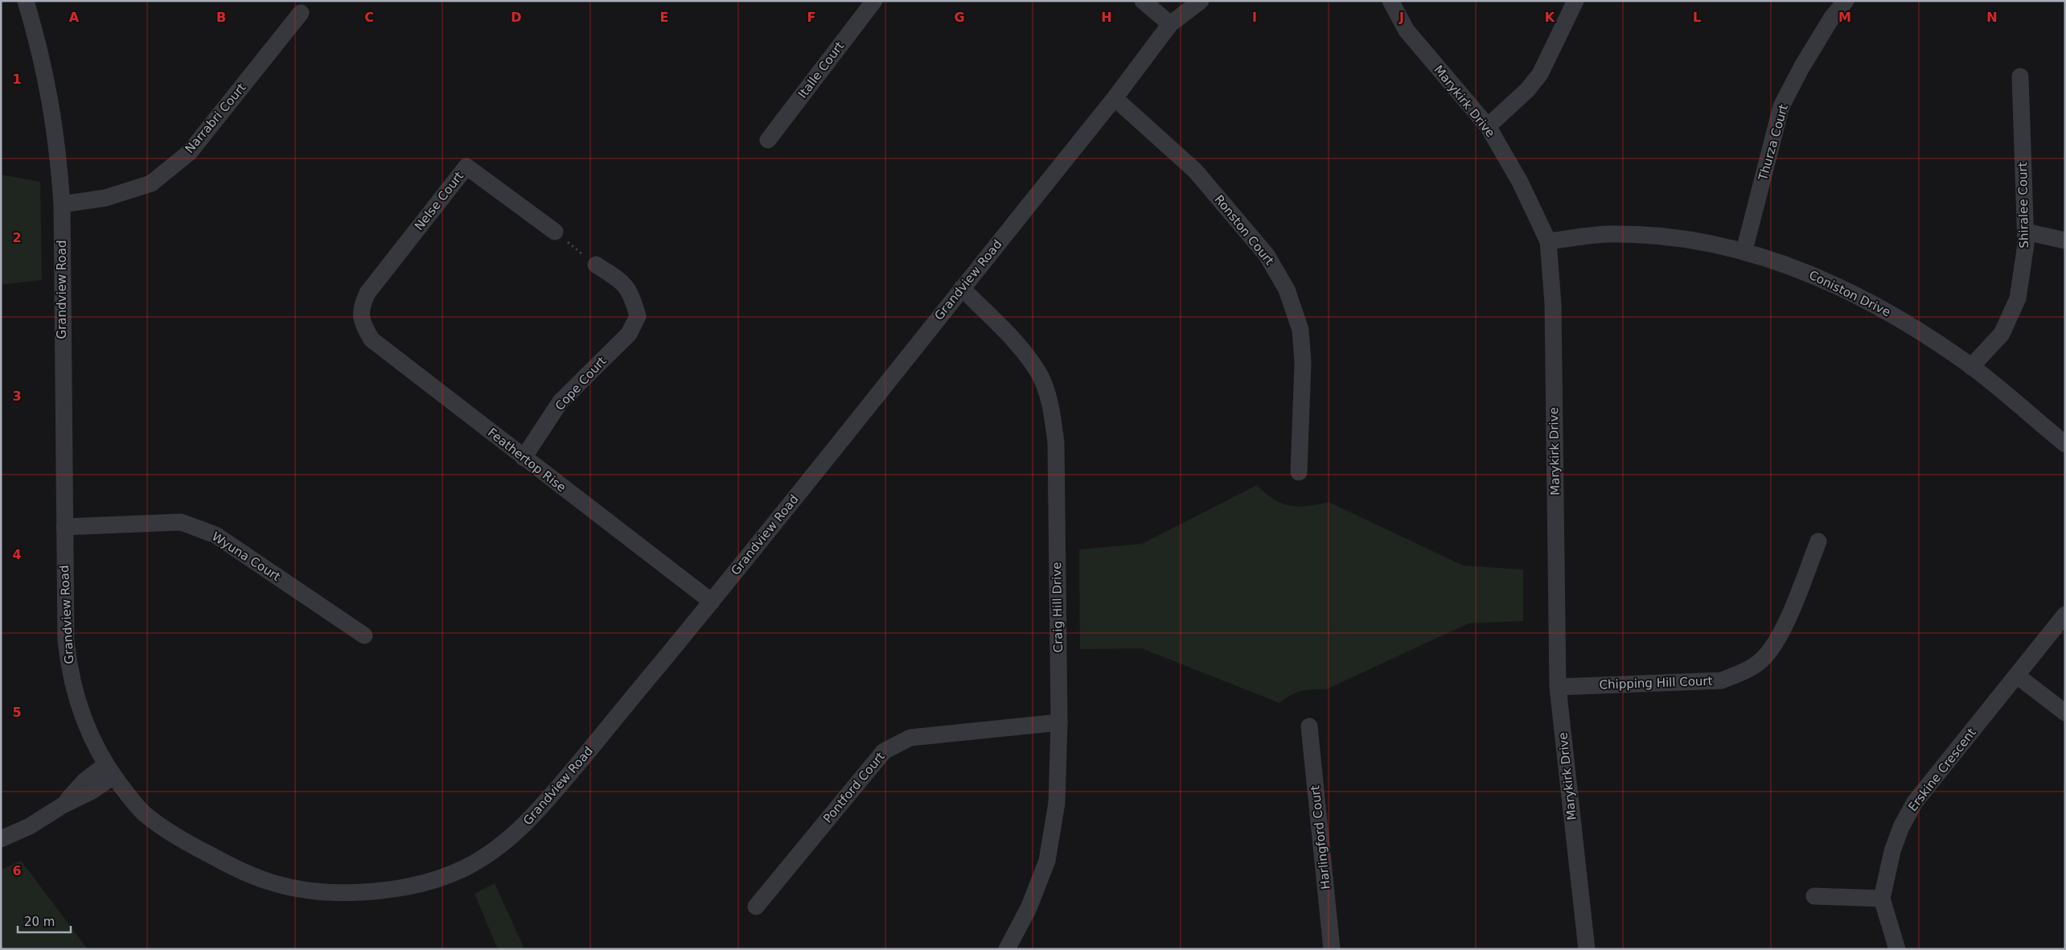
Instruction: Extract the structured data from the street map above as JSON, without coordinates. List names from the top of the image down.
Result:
{
  "streets": {
    "street": [
      "Italle Court",
      "Marykirk Drive",
      "Narrabri Court",
      "Thurza Court",
      "Nelse Court",
      "Shiralee Court",
      "Ronston Court",
      "Grandview Road",
      "Coniston Drive",
      "Cope Court",
      "Feathertop Rise",
      "Wyuna Court",
      "Craig Hill Drive",
      "Chipping Hill Court",
      "Erskine Crescent",
      "Pontford Court",
      "Harlingford Court"
    ]
  },
  "crossings": [
    ["Marykirk Drive", "Coniston Drive"],
    ["Marykirk Drive", "Chipping Hill Court"],
    ["Narrabri Court", "Grandview Road"],
    ["Thurza Court", "Coniston Drive"],
    ["Nelse Court", "Feathertop Rise"],
    ["Shiralee Court", "Coniston Drive"],
    ["Ronston Court", "Grandview Road"],
    ["Grandview Road", "Feathertop Rise"],
    ["Grandview Road", "Wyuna Court"],
    ["Grandview Road", "Craig Hill Drive"],
    ["Cope Court", "Feathertop Rise"],
    ["Craig Hill Drive", "Pontford Court"]
  ],
  "scale_bar": "20 m",
  "grid": {
    "columns": [
      "A",
      "B",
      "C",
      "D",
      "E",
      "F",
      "G",
      "H",
      "I",
      "J",
      "K",
      "L",
      "M",
      "N"
    ],
    "rows": [
      "1",
      "2",
      "3",
      "4",
      "5",
      "6"
    ]
  }
}
